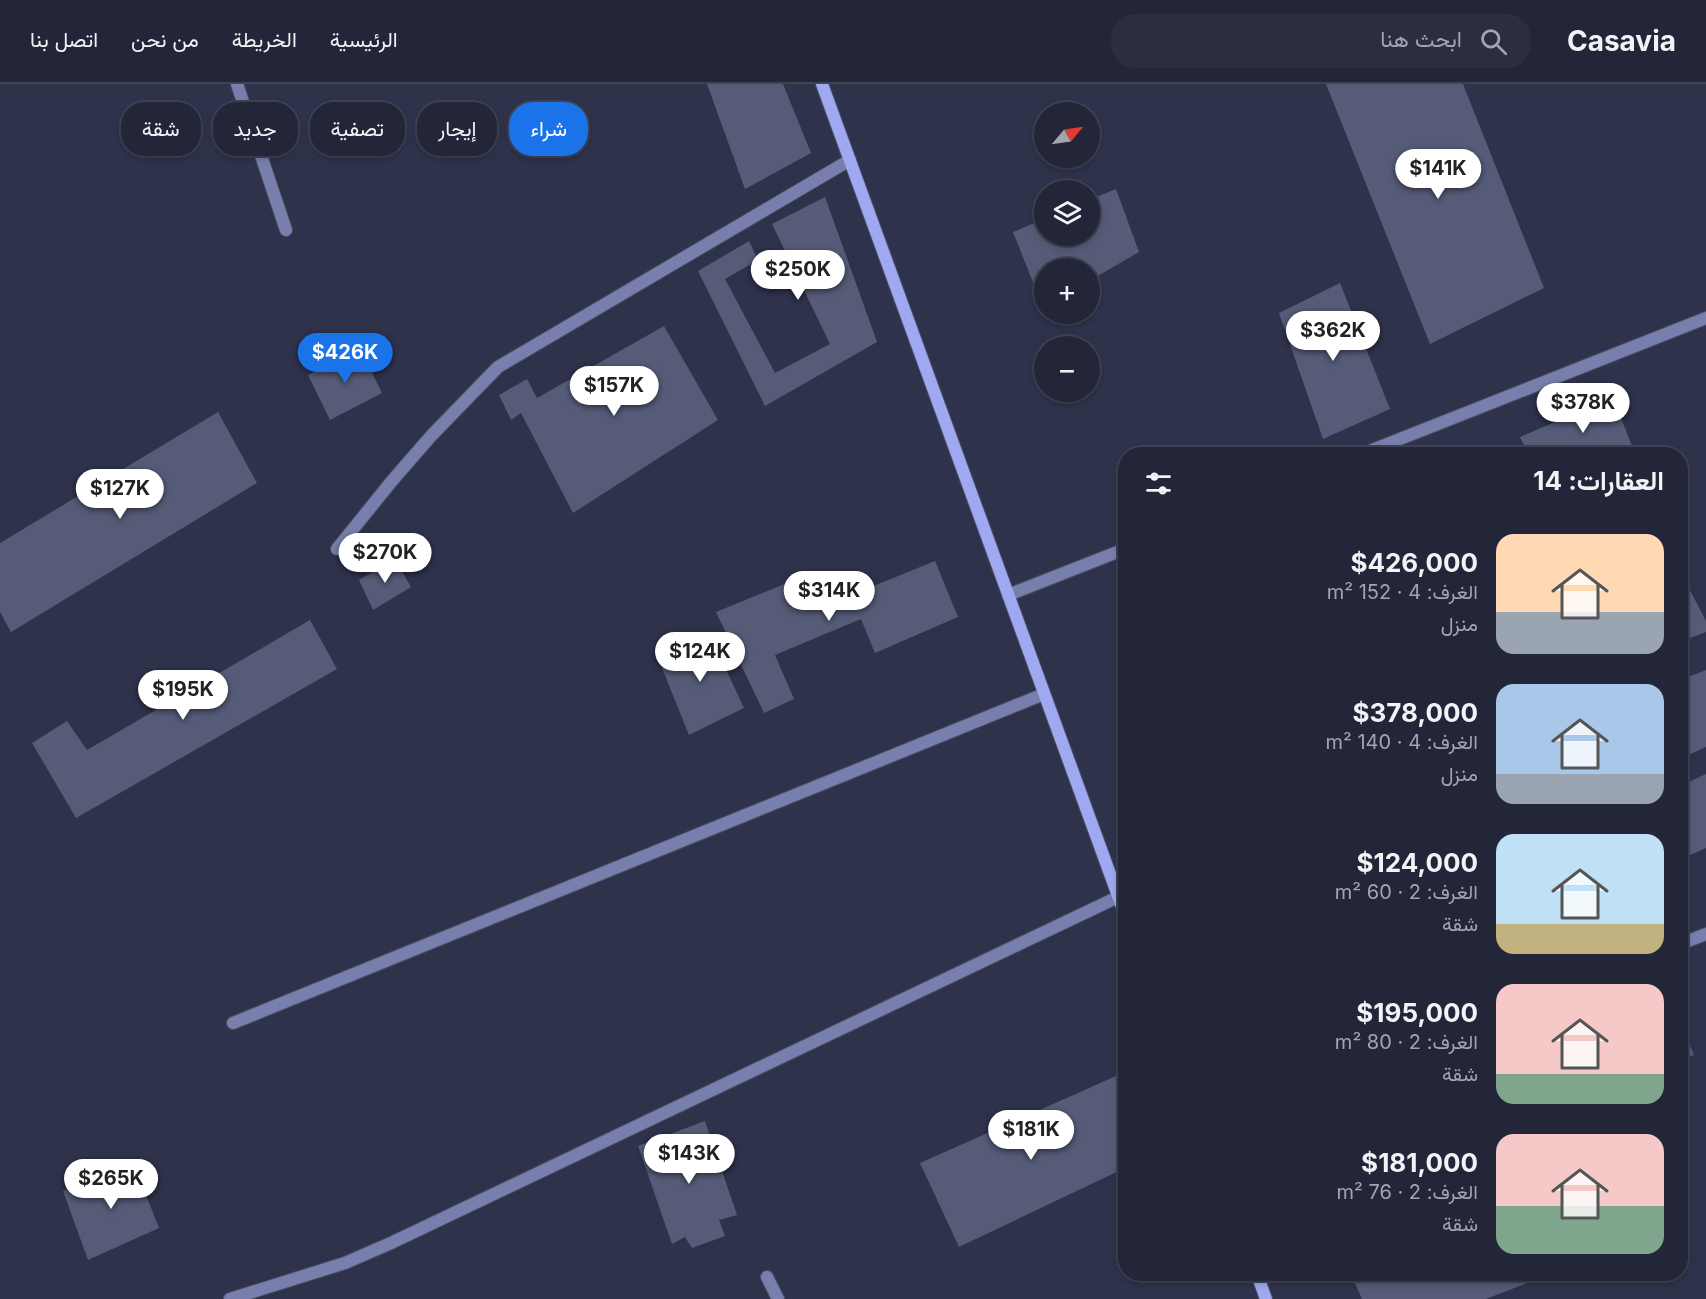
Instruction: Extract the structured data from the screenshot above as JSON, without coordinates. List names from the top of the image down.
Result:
{
  "north": "top right",
  "page": {
    "header": "Casavia",
    "search": "ابحث هنا",
    "nav": [
      "الرئيسية",
      "الخريطة",
      "من نحن",
      "اتصل بنا"
    ],
    "map_buttons": ["+", "−"],
    "chip": [
      "شراء",
      "إيجار",
      "تصفية",
      "جديد",
      "شقة"
    ],
    "price": [
      "$141K",
      "$250K",
      "$362K",
      "$426K",
      "$157K",
      "$378K",
      "$127K",
      "$270K",
      "$314K",
      "$124K",
      "$195K",
      "$181K",
      "$143K",
      "$265K"
    ],
    "heading": "العقارات: 14",
    "list": [
      {
        "name": "$426,000",
        "note": "الغرف: 4 · 152 m² · منزل"
      },
      {
        "name": "$378,000",
        "note": "الغرف: 4 · 140 m² · منزل"
      },
      {
        "name": "$124,000",
        "note": "الغرف: 2 · 60 m² · شقة"
      },
      {
        "name": "$195,000",
        "note": "الغرف: 2 · 80 m² · شقة"
      },
      {
        "name": "$181,000",
        "note": "الغرف: 2 · 76 m² · شقة"
      }
    ]
  }
}
